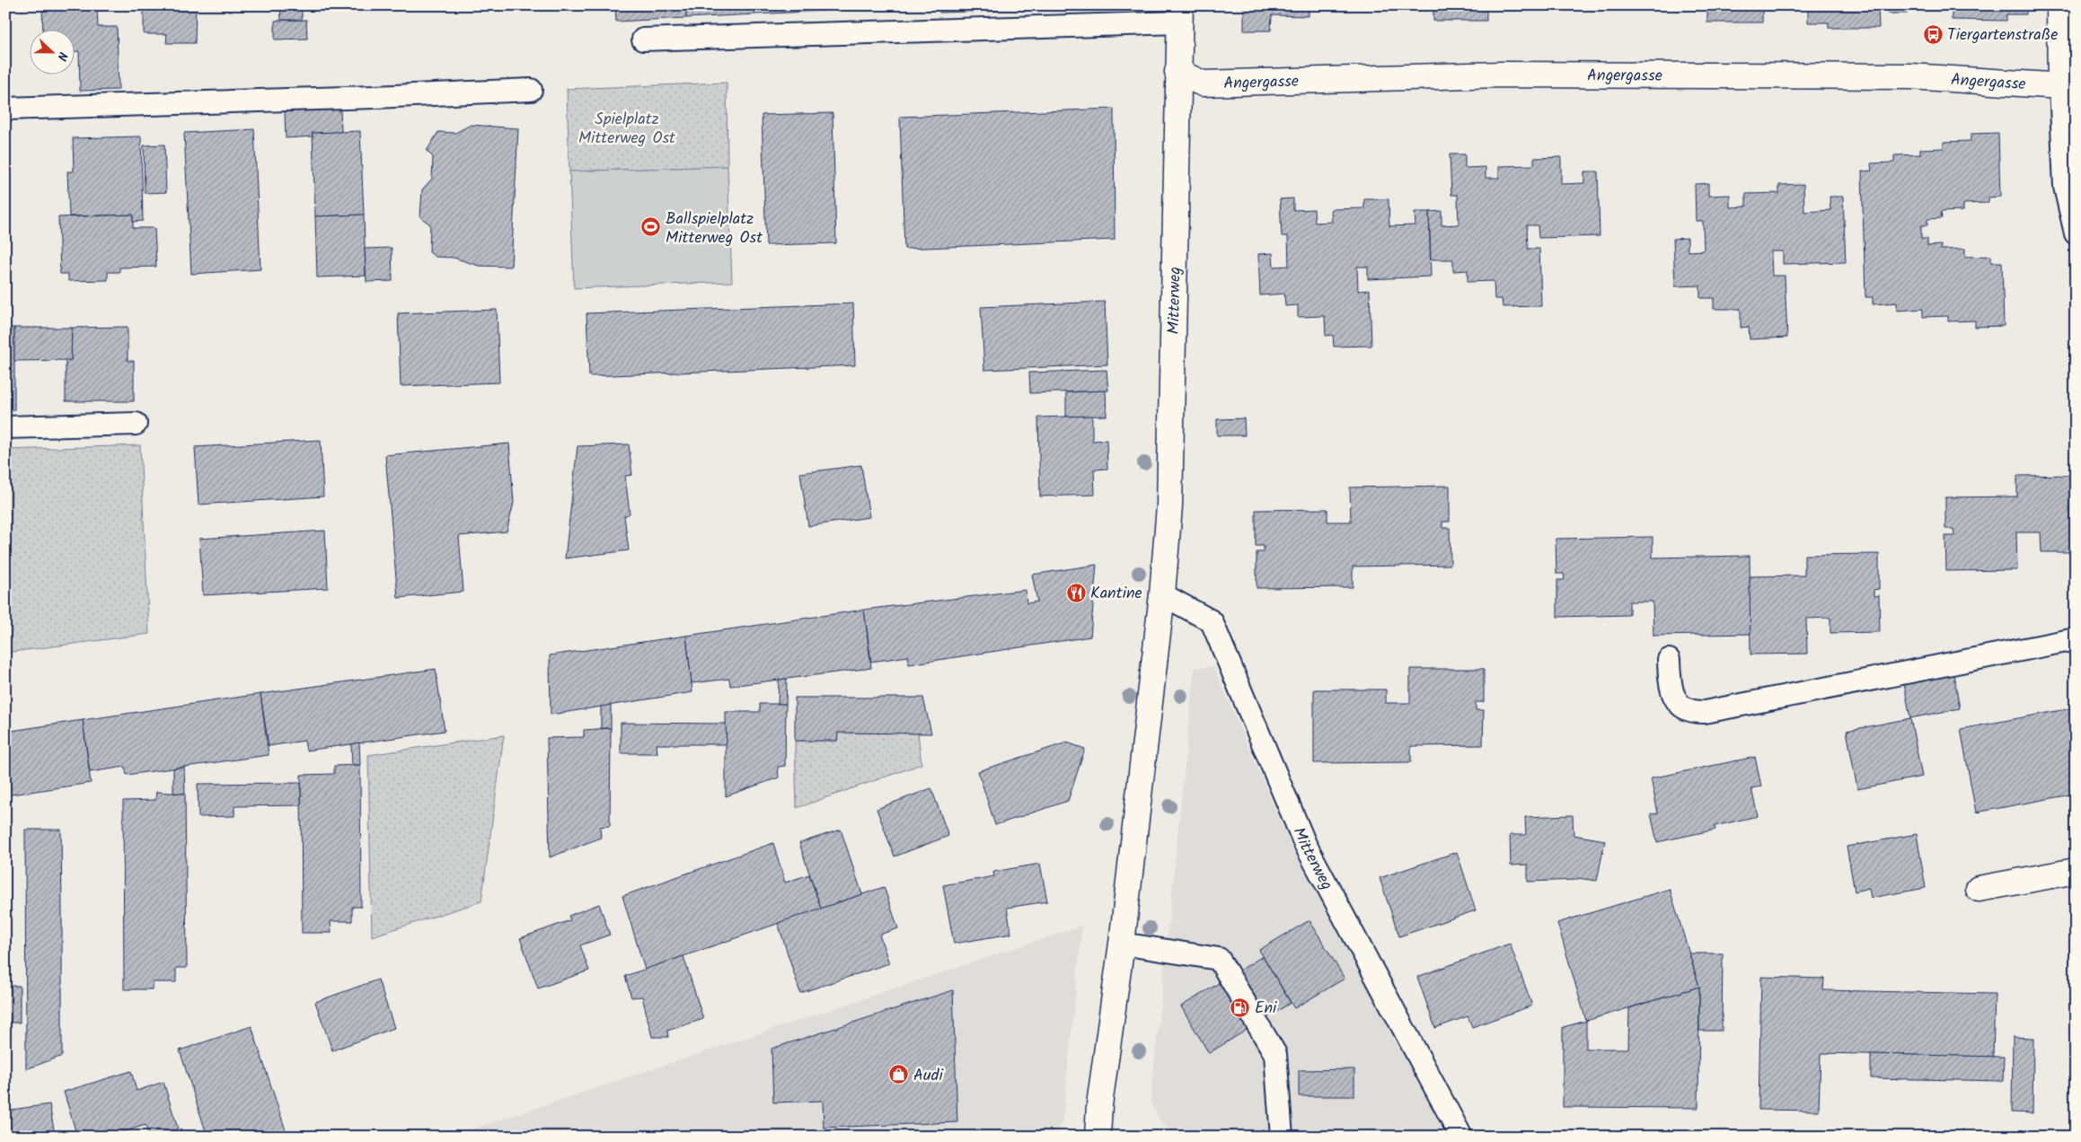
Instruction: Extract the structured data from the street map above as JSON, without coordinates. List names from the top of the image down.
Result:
{
  "streets": {
    "street": ["Angergasse", "Mitterweg"]
  },
  "crossings": [
    ["Angergasse", "Mitterweg"]
  ],
  "parks": ["Spielplatz Mitterweg Ost"],
  "places": {
    "bus stop": ["Tiergartenstraße"],
    "sports": ["Ballspielplatz Mitterweg Ost"],
    "restaurant": ["Kantine"],
    "fuel station": ["Eni"],
    "shop": ["Audi"]
  },
  "north": "right"
}
